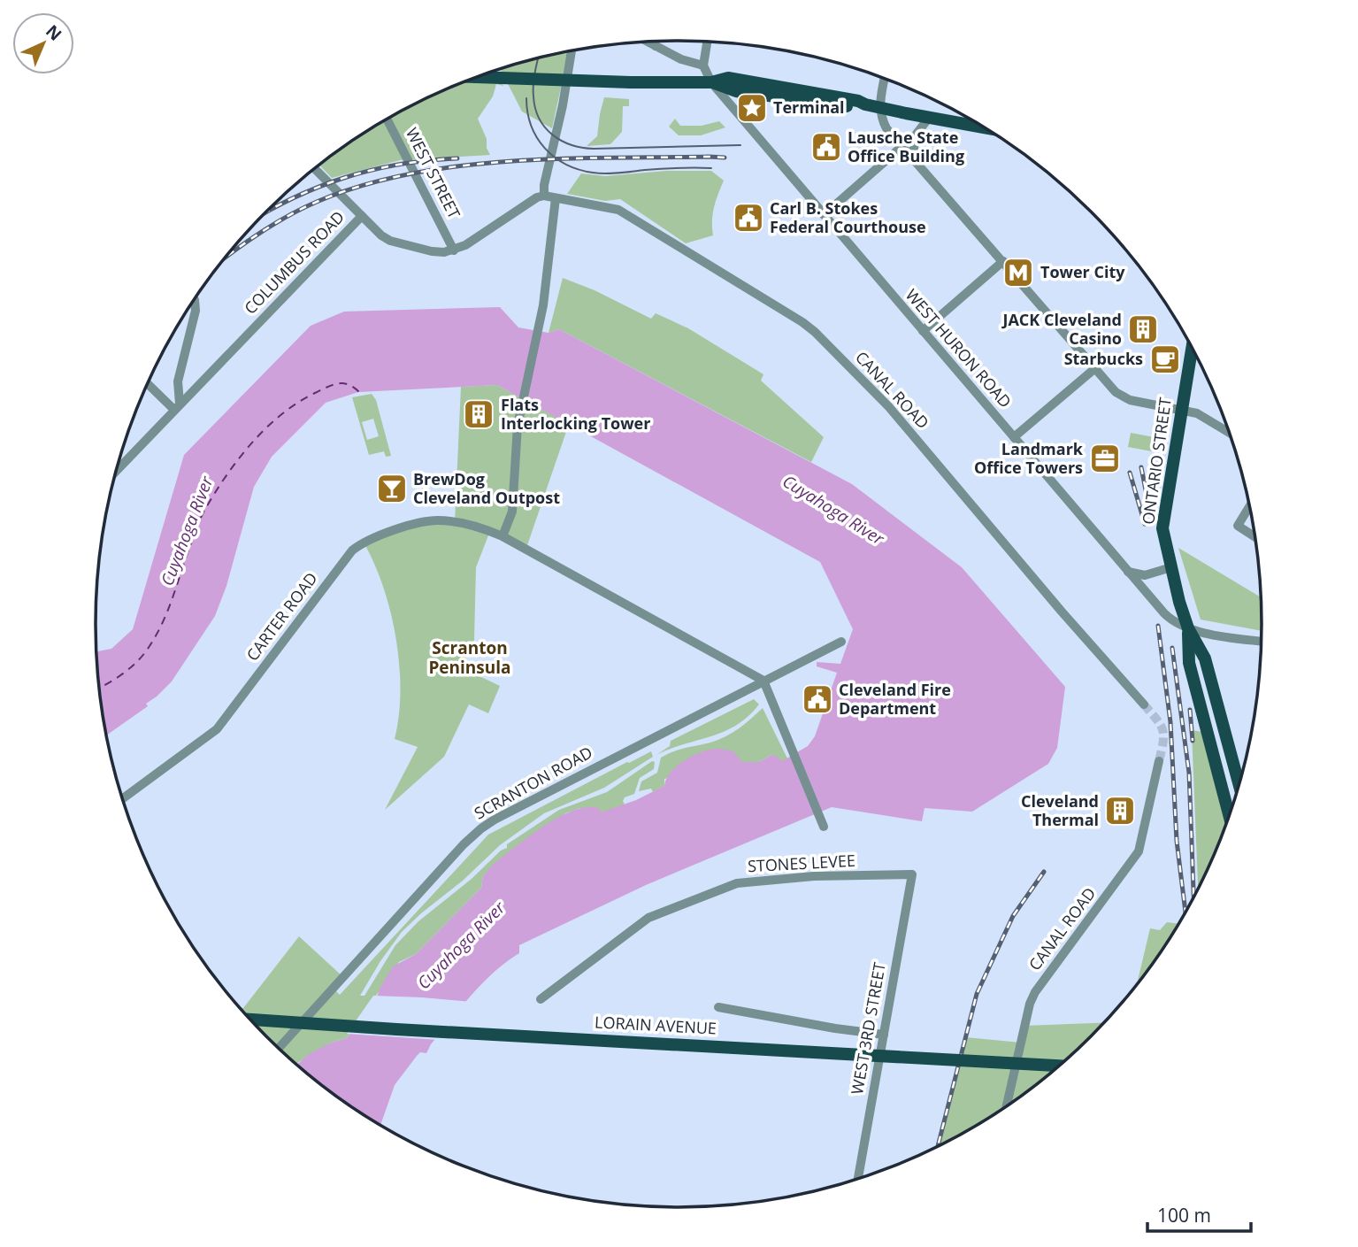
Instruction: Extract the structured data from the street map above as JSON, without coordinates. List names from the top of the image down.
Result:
{
  "streets": {
    "main road": ["ONTARIO STREET", "LORAIN AVENUE"],
    "street": [
      "WEST STREET",
      "COLUMBUS ROAD",
      "WEST HURON ROAD",
      "CANAL ROAD",
      "CARTER ROAD",
      "SCRANTON ROAD",
      "STONES LEVEE",
      "WEST 3RD STREET"
    ]
  },
  "crossings": [
    ["WEST STREET", "COLUMBUS ROAD"],
    ["WEST HURON ROAD", "ONTARIO STREET"],
    ["CARTER ROAD", "SCRANTON ROAD"],
    ["STONES LEVEE", "WEST 3RD STREET"]
  ],
  "districts": ["Scranton Peninsula"],
  "water": ["Cuyahoga River"],
  "places": {
    "place": ["Terminal"],
    "public building": ["Lausche State Office Building", "Carl B. Stokes Federal Courthouse", "Cleveland Fire Department"],
    "metro station": ["Tower City"],
    "building": ["JACK Cleveland Casino", "Flats Interlocking Tower", "Cleveland Thermal"],
    "cafe": ["Starbucks"],
    "office": ["Landmark Office Towers"],
    "bar": ["BrewDog Cleveland Outpost"]
  },
  "scale_bar": "100 m",
  "north": "top right"
}
